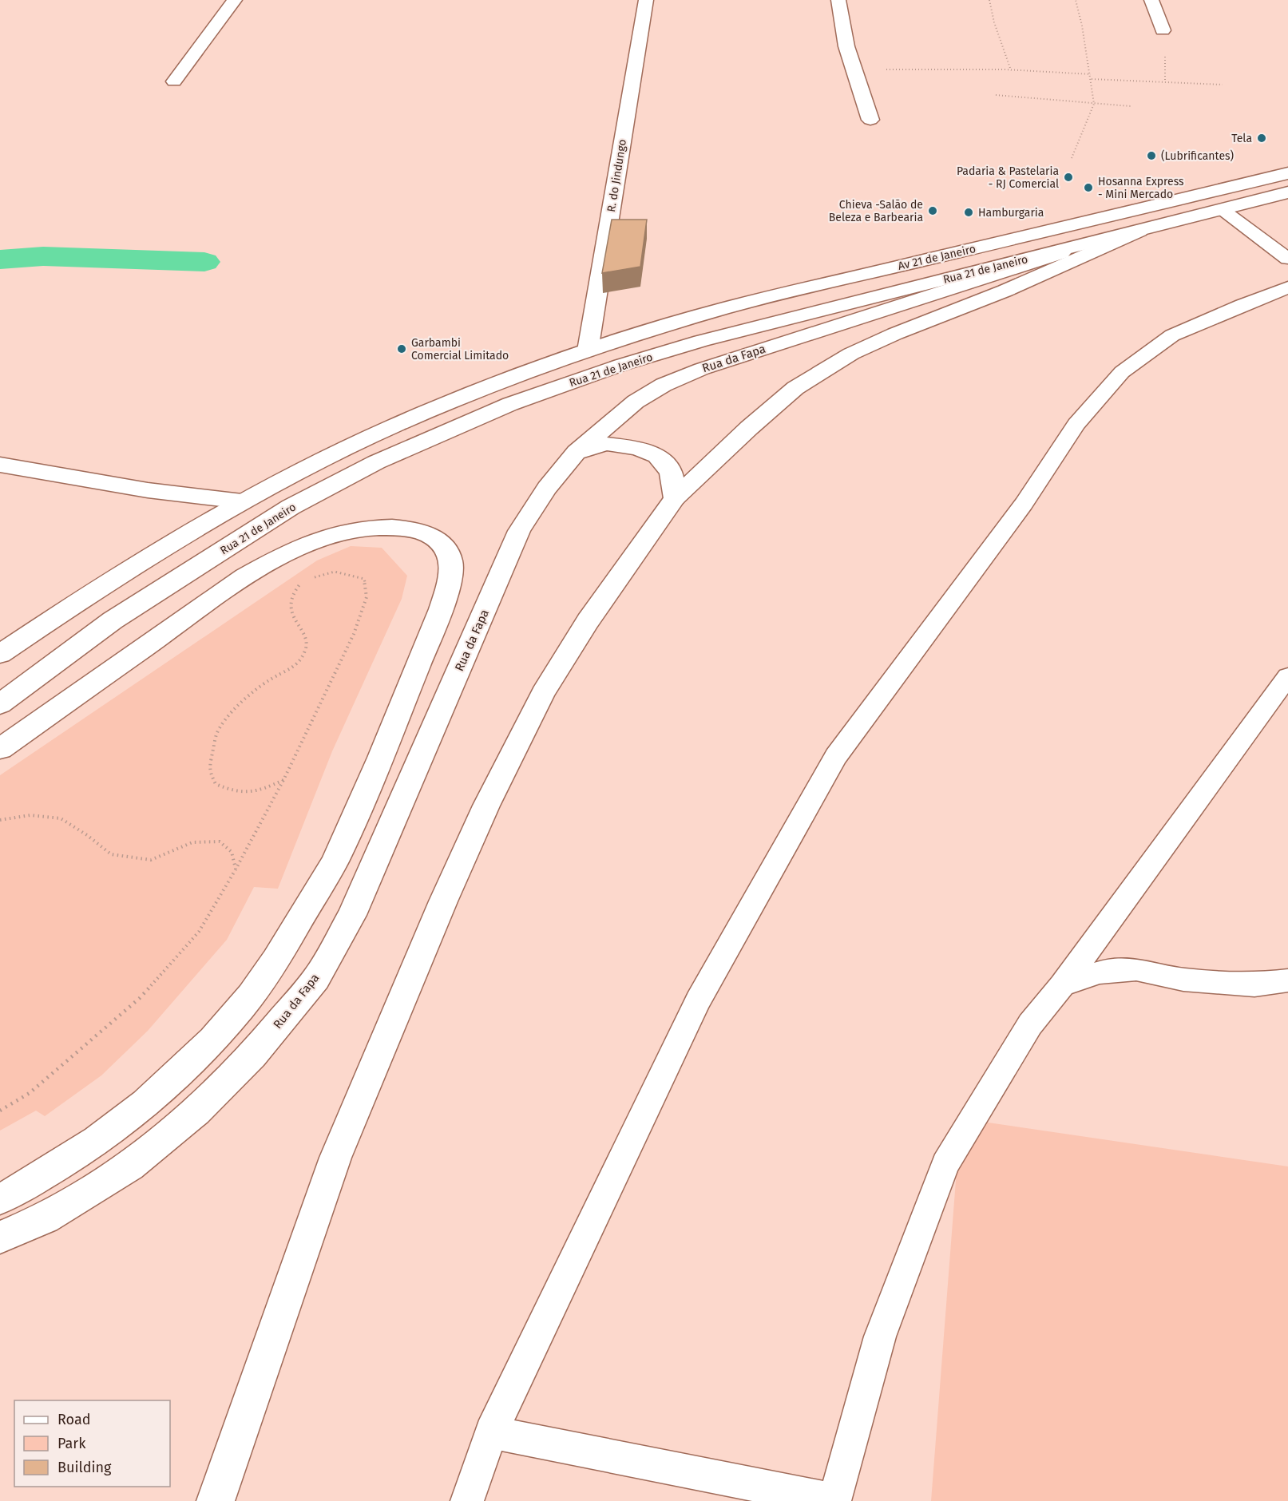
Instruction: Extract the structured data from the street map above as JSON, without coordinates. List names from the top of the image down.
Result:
{
  "streets": {
    "main road": [
      "R. do Jindungo",
      "Av 21 de Janeiro",
      "Rua 21 de Janeiro",
      "Rua da Fapa"
    ]
  },
  "crossings": [
    ["R. do Jindungo", "Av 21 de Janeiro"],
    ["Rua 21 de Janeiro", "Rua da Fapa"]
  ],
  "places": [
    "Tela",
    "(Lubrificantes)",
    "Padaria & Pastelaria - RJ Comercial",
    "Hosanna Express - Mini Mercado",
    "Chieva -Salão de Beleza e Barbearia",
    "Hamburgaria",
    "Garbambi Comercial Limitado"
  ],
  "legend": ["Road", "Park", "Building"]
}
